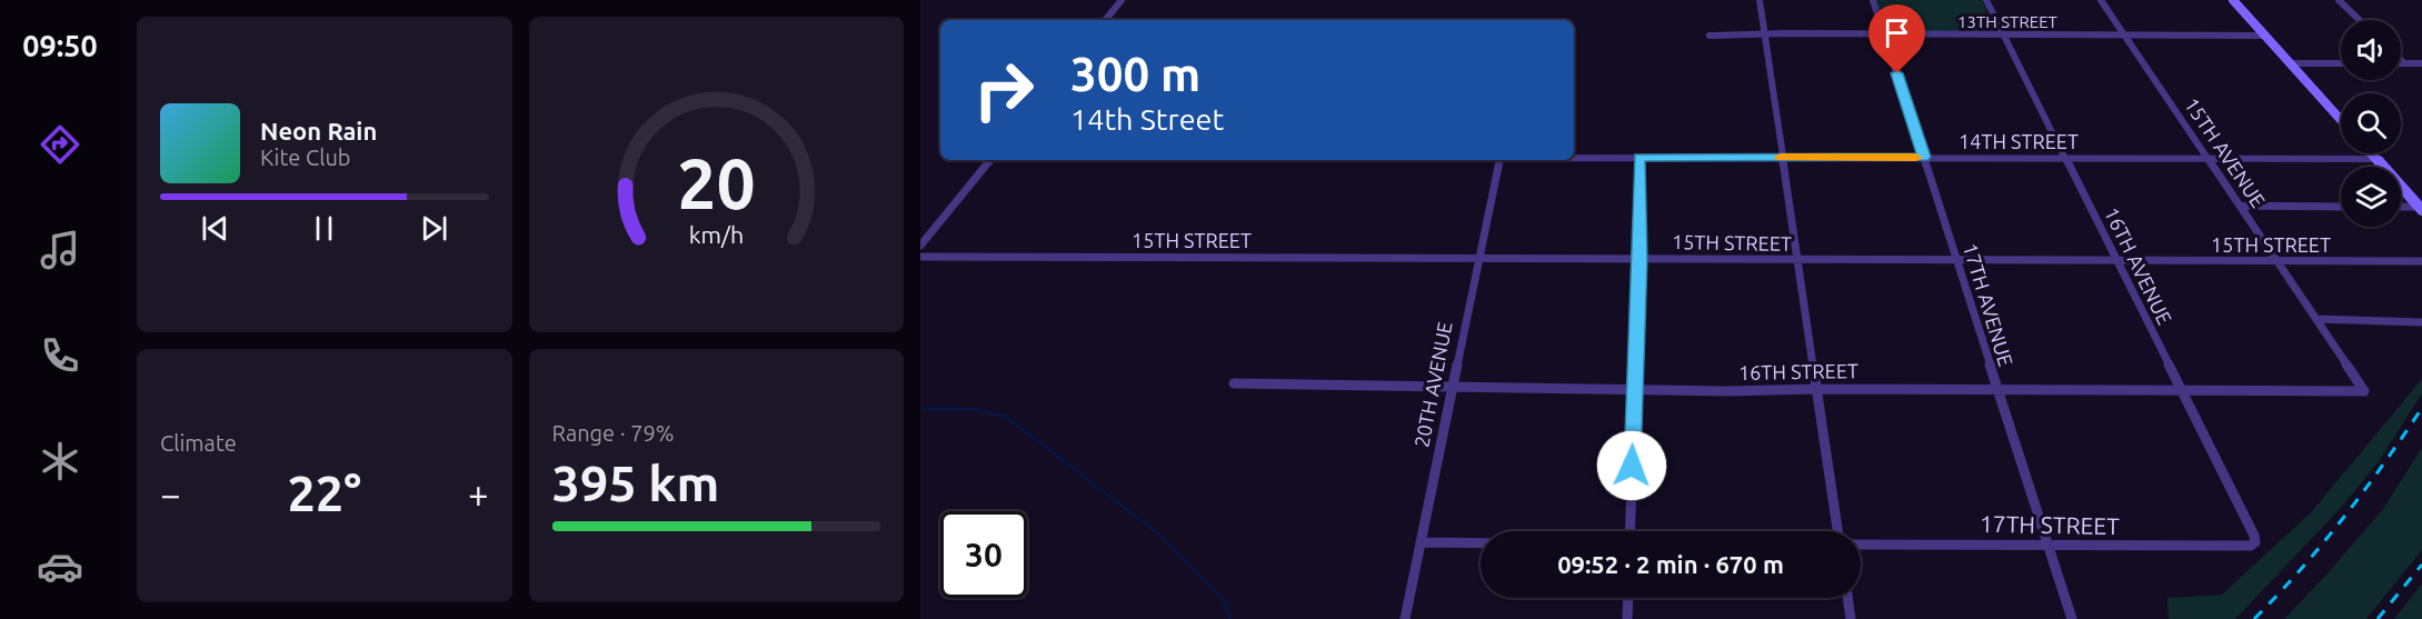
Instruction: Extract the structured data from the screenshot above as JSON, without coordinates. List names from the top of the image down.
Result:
{
  "streets": {
    "street": [
      "13TH STREET",
      "14TH STREET",
      "15TH AVENUE",
      "15TH STREET",
      "16TH AVENUE",
      "17TH AVENUE",
      "16TH STREET",
      "20TH AVENUE",
      "17TH STREET"
    ]
  },
  "crossings": [
    ["13TH STREET", "15TH AVENUE"],
    ["13TH STREET", "16TH AVENUE"],
    ["13TH STREET", "17TH AVENUE"],
    ["14TH STREET", "15TH AVENUE"],
    ["14TH STREET", "16TH AVENUE"],
    ["14TH STREET", "17TH AVENUE"],
    ["15TH AVENUE", "15TH STREET"],
    ["15TH AVENUE", "16TH STREET"],
    ["15TH STREET", "16TH AVENUE"],
    ["15TH STREET", "17TH AVENUE"],
    ["15TH STREET", "20TH AVENUE"],
    ["16TH AVENUE", "16TH STREET"],
    ["16TH AVENUE", "17TH STREET"],
    ["17TH AVENUE", "16TH STREET"],
    ["17TH AVENUE", "17TH STREET"],
    ["16TH STREET", "20TH AVENUE"]
  ],
  "page": {
    "tabs": "09:50",
    "turn": ["300 m", "14th Street"],
    "song": ["Neon Rain", "Kite Club"],
    "tile": [
      "Climate",
      ["Range · 79%", "395 km"]
    ],
    "heat": ["−", "22°", "+"],
    "limit": "30",
    "trip": "09:52 · 2 min · 670 m",
    "gauge": ["20", "km/h"]
  }
}
